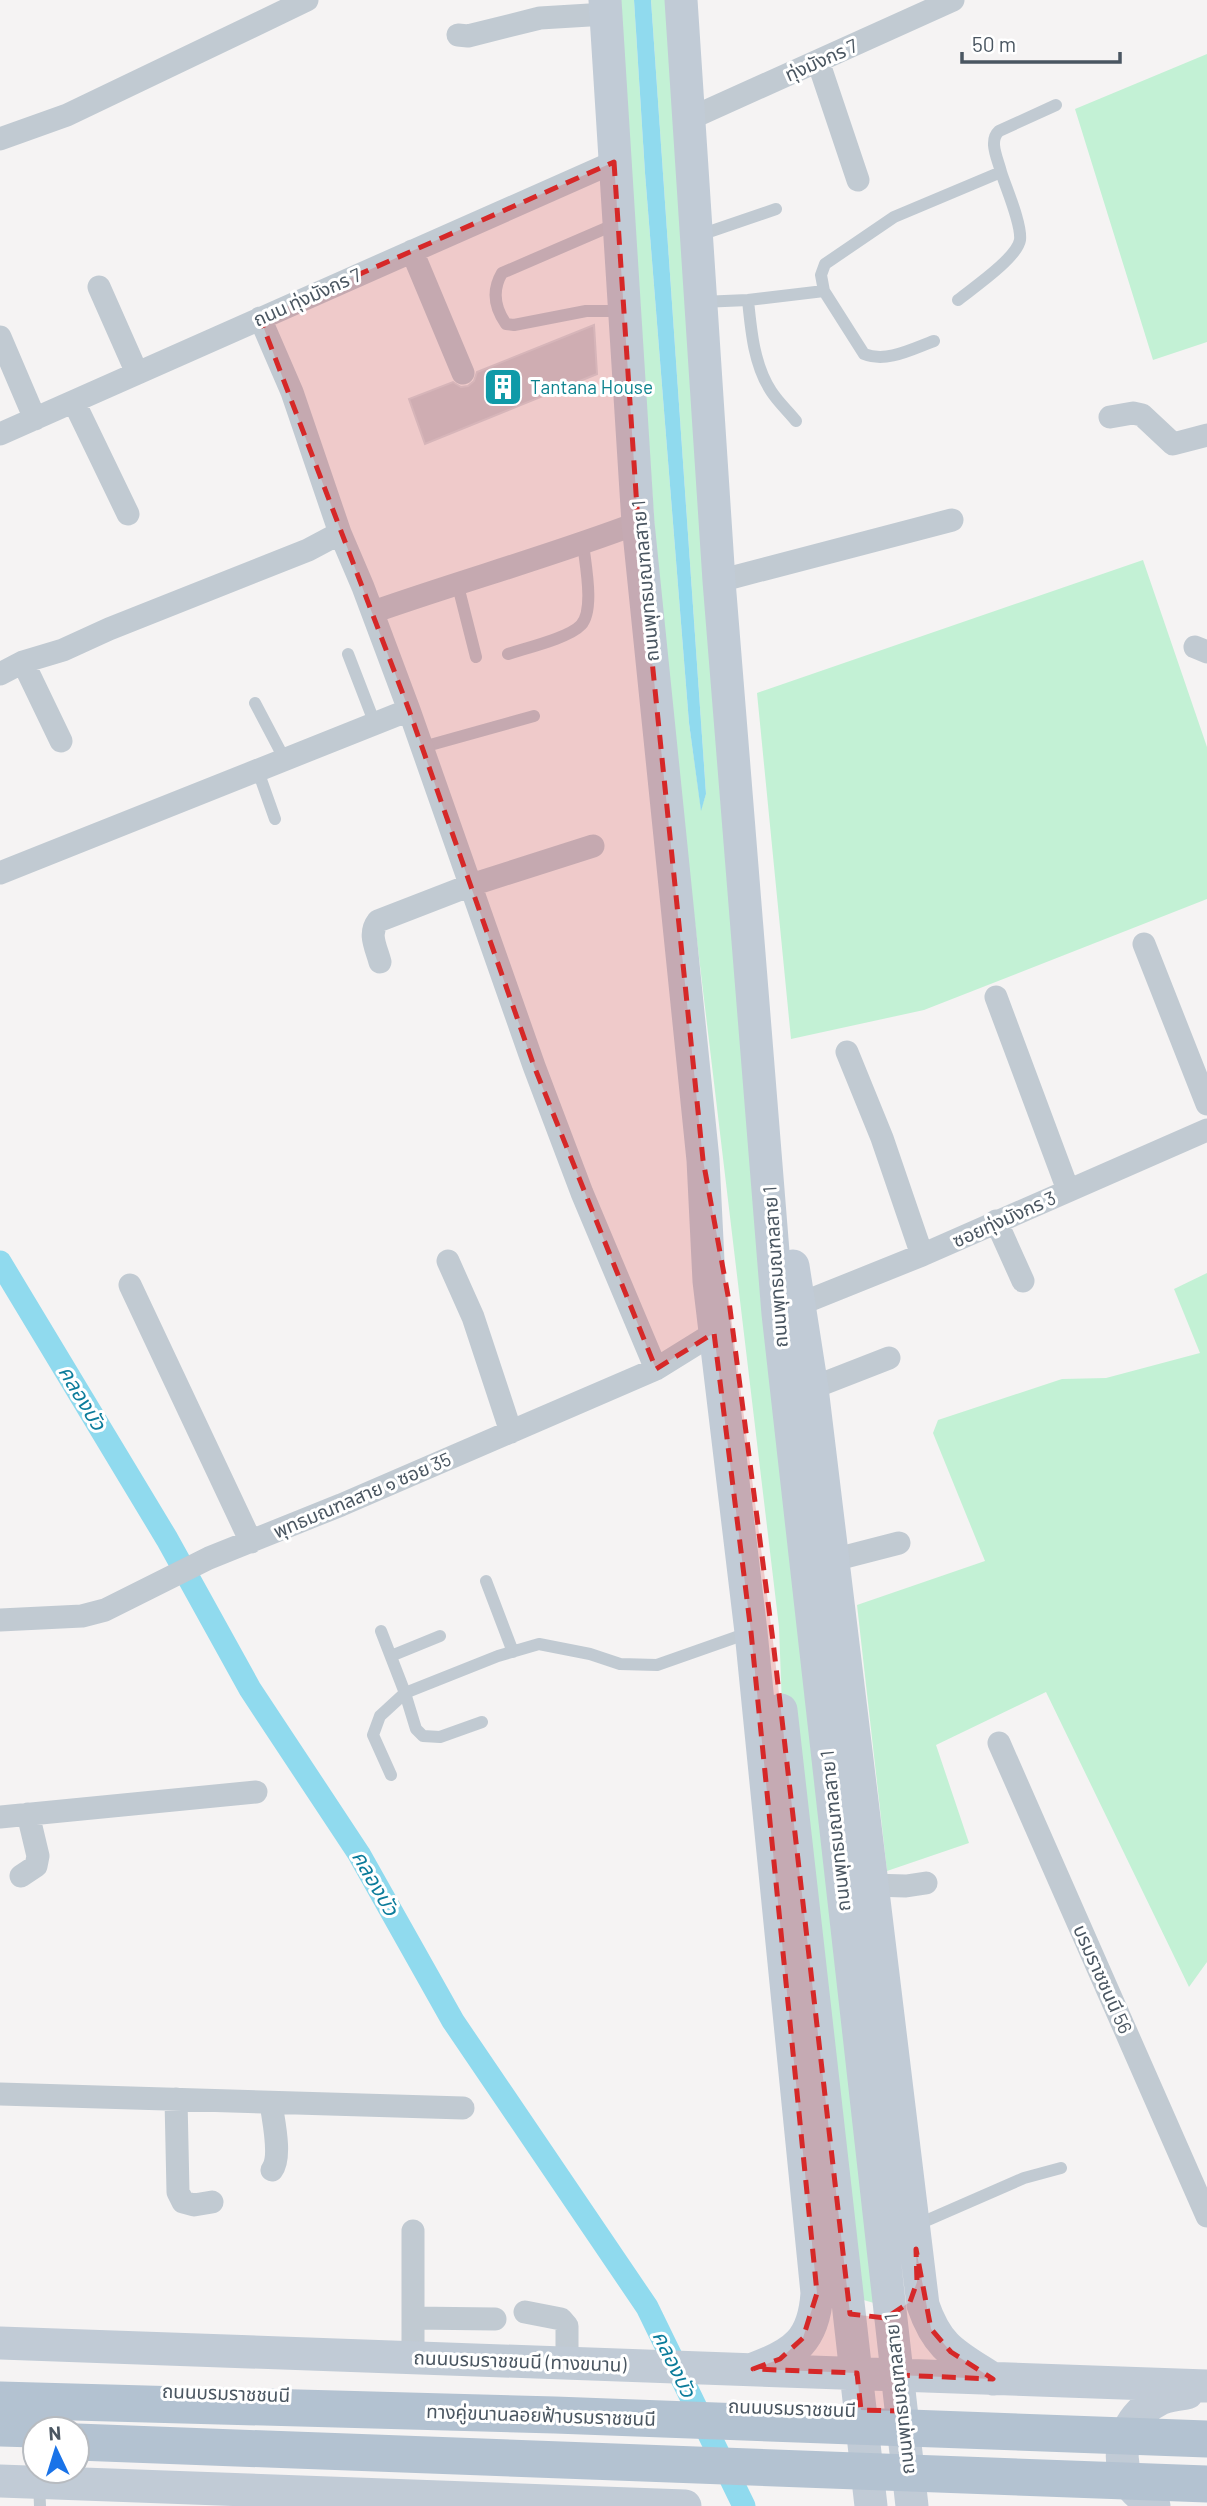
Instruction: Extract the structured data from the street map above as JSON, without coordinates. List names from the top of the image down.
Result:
{
  "streets": {
    "main road": [
      "ถนนพุทธมณฑลสาย 1",
      "ถนนบรมราชชนนี (ทางขนาน)",
      "ถนนบรมราชชนนี",
      "ทางคู่ขนานลอยฟ้าบรมราชชนนี"
    ],
    "street": [
      "ทุ่งมังกร 7",
      "ถนน ทุ่งมังกร 7",
      "ซอยทุ่งมังกร 3",
      "พุทธมณฑลสาย ๑ ซอย 35",
      "บรมราชชนนี 56"
    ]
  },
  "crossings": [
    ["ทุ่งมังกร 7", "ถนนพุทธมณฑลสาย 1"],
    ["ถนน ทุ่งมังกร 7", "ถนนพุทธมณฑลสาย 1"],
    ["ถนนพุทธมณฑลสาย 1", "ซอยทุ่งมังกร 3"],
    ["ถนนพุทธมณฑลสาย 1", "พุทธมณฑลสาย ๑ ซอย 35"],
    ["ถนนพุทธมณฑลสาย 1", "ถนนบรมราชชนนี (ทางขนาน)"]
  ],
  "water": ["คลองบัว"],
  "places": {
    "building": ["Tantana House"]
  },
  "scale_bar": "50 m",
  "north": "top"
}
